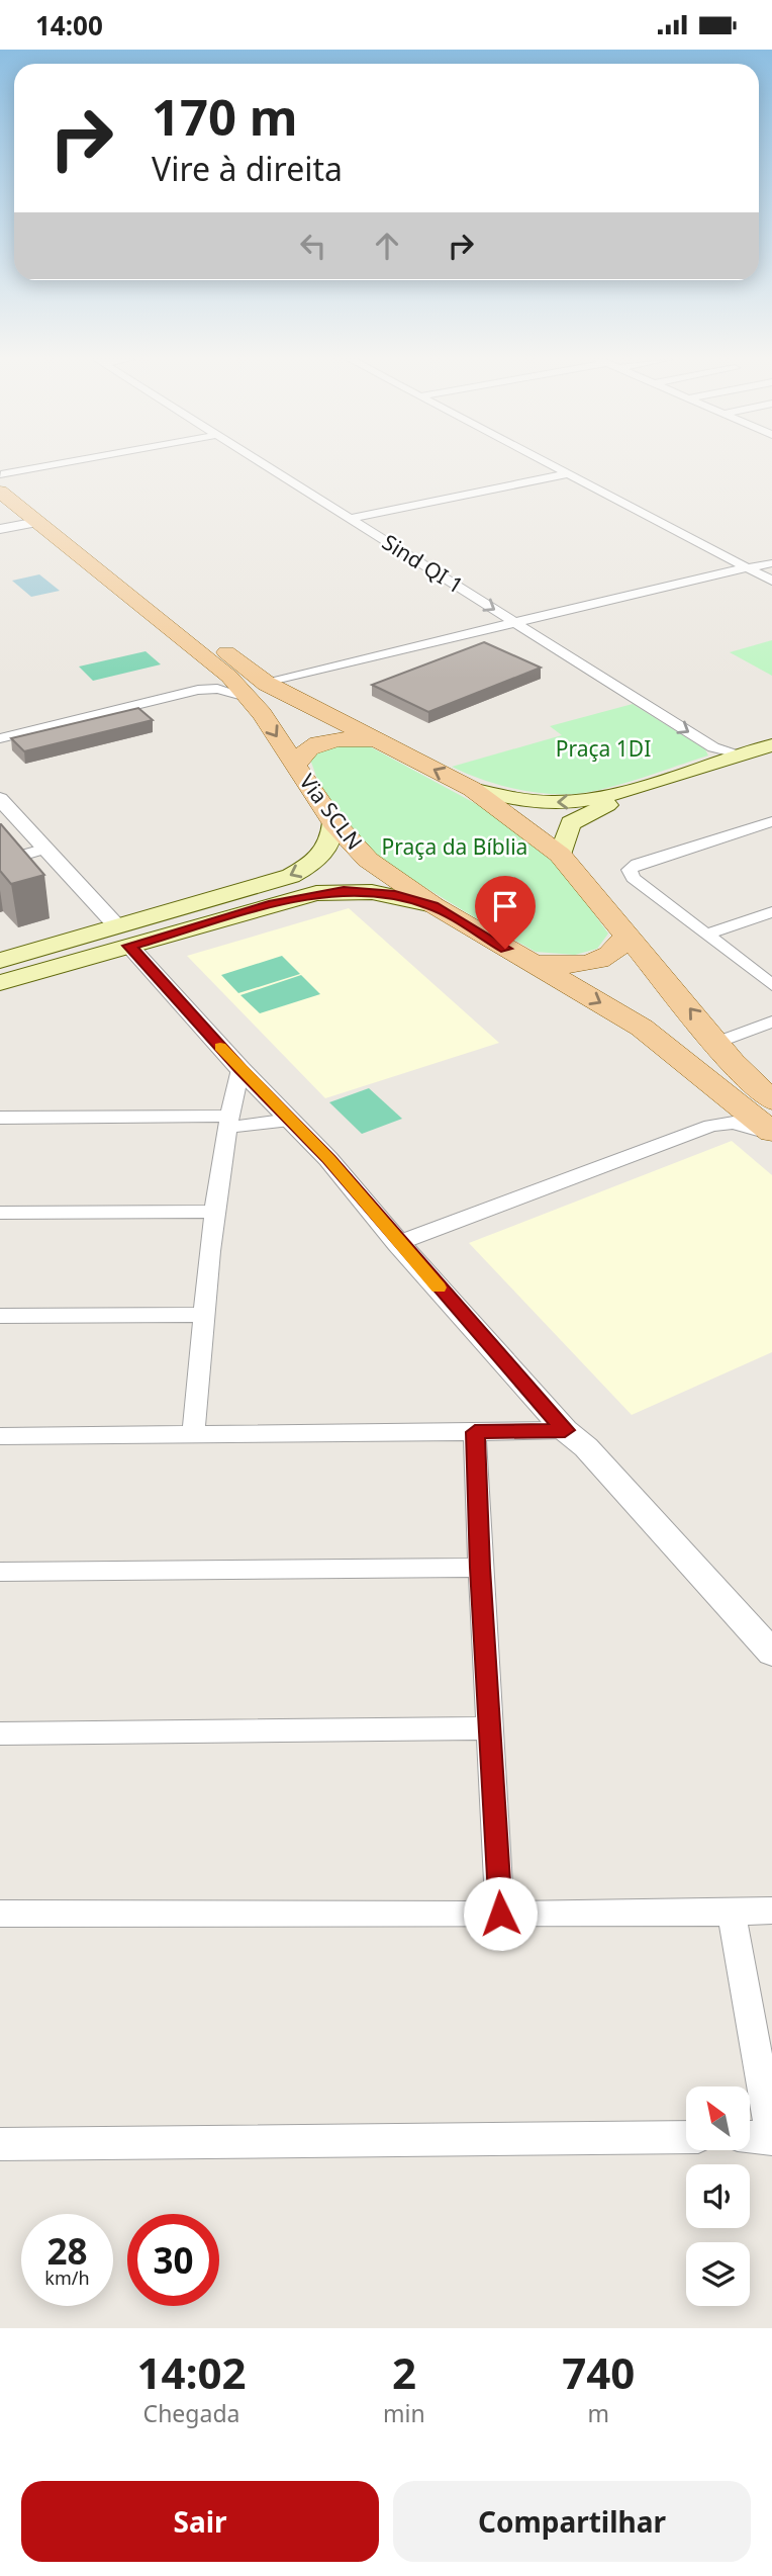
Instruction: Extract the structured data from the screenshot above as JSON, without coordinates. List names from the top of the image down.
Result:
{
  "streets": {
    "main road": ["Via SCLN"],
    "street": ["Sind QI 1"]
  },
  "parks": ["Praça 1DI", "Praça da Bíblia"],
  "north": "top left",
  "page": {
    "status": "14:00",
    "turn": ["170 m", "Vire à direita"],
    "speed": "28 km/h",
    "limit": "30",
    "eta": [
      "14:02",
      "Chegada",
      "2",
      "min",
      "740",
      "m"
    ],
    "buttons": ["Sair", "Compartilhar"]
  }
}
